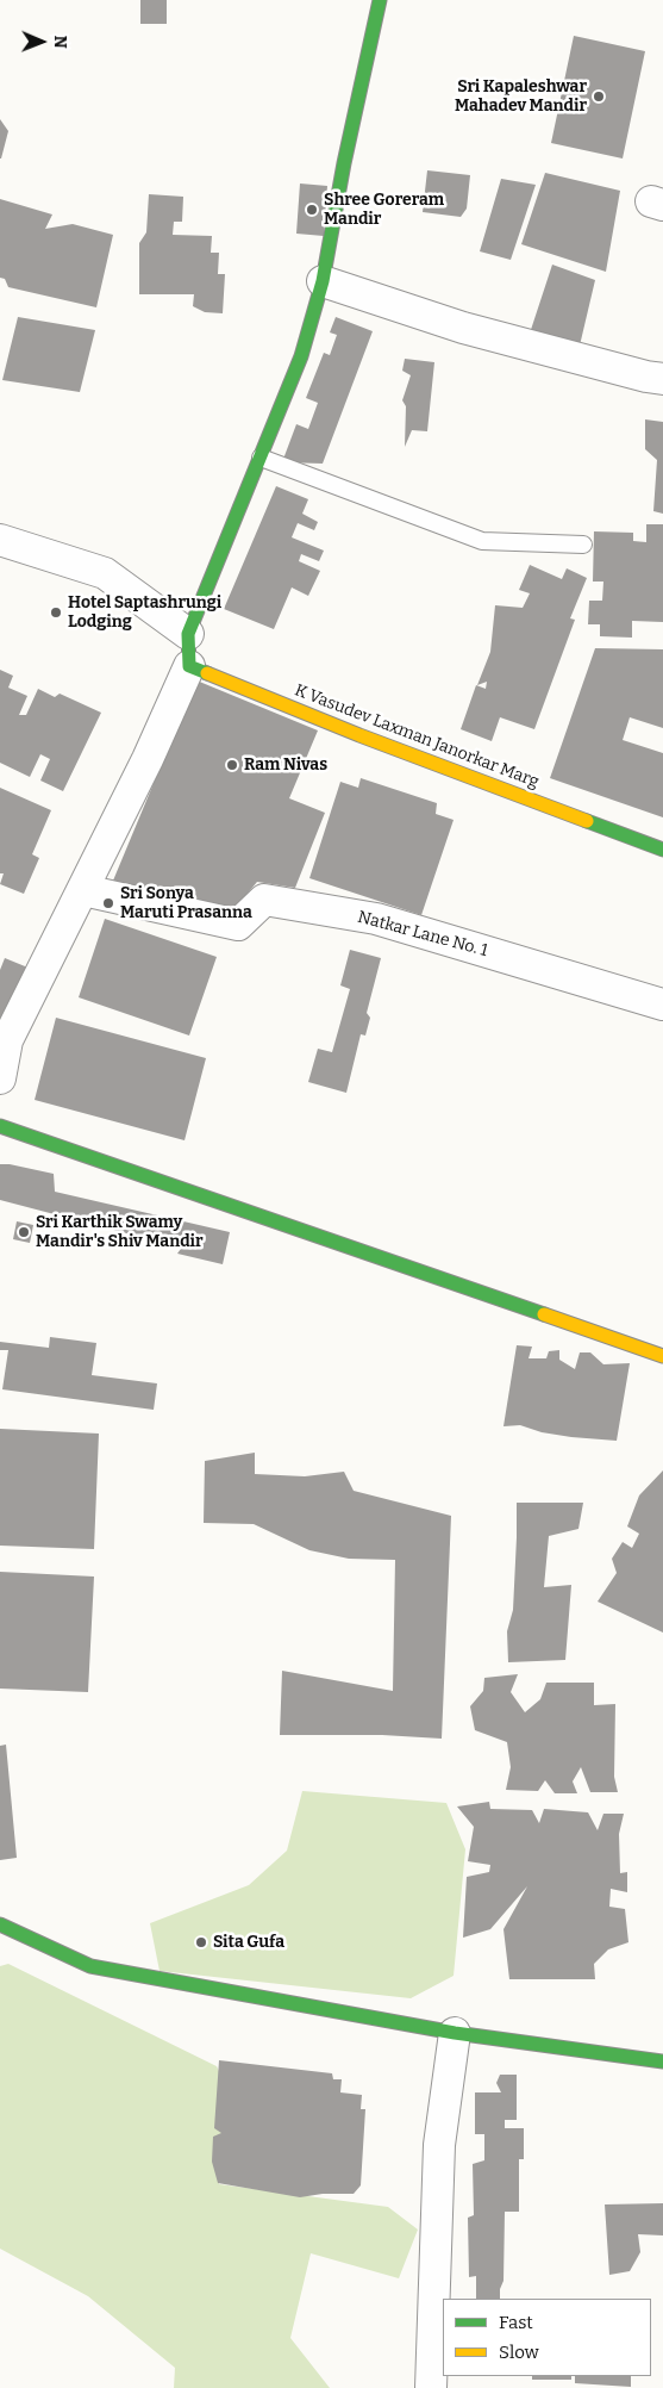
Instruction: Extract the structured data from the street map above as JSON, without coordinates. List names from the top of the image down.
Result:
{
  "streets": {
    "street": ["K Vasudev Laxman Janorkar Marg", "Natkar Lane No. 1"]
  },
  "places": [
    "Sri Kapaleshwar Mahadev Mandir",
    "Shree Goreram Mandir",
    "Hotel Saptashrungi Lodging",
    "Ram Nivas",
    "Sri Sonya Maruti Prasanna",
    "Sri Karthik Swamy Mandir's Shiv Mandir",
    "Sita Gufa"
  ],
  "legend": ["Fast", "Slow"],
  "north": "right"
}
